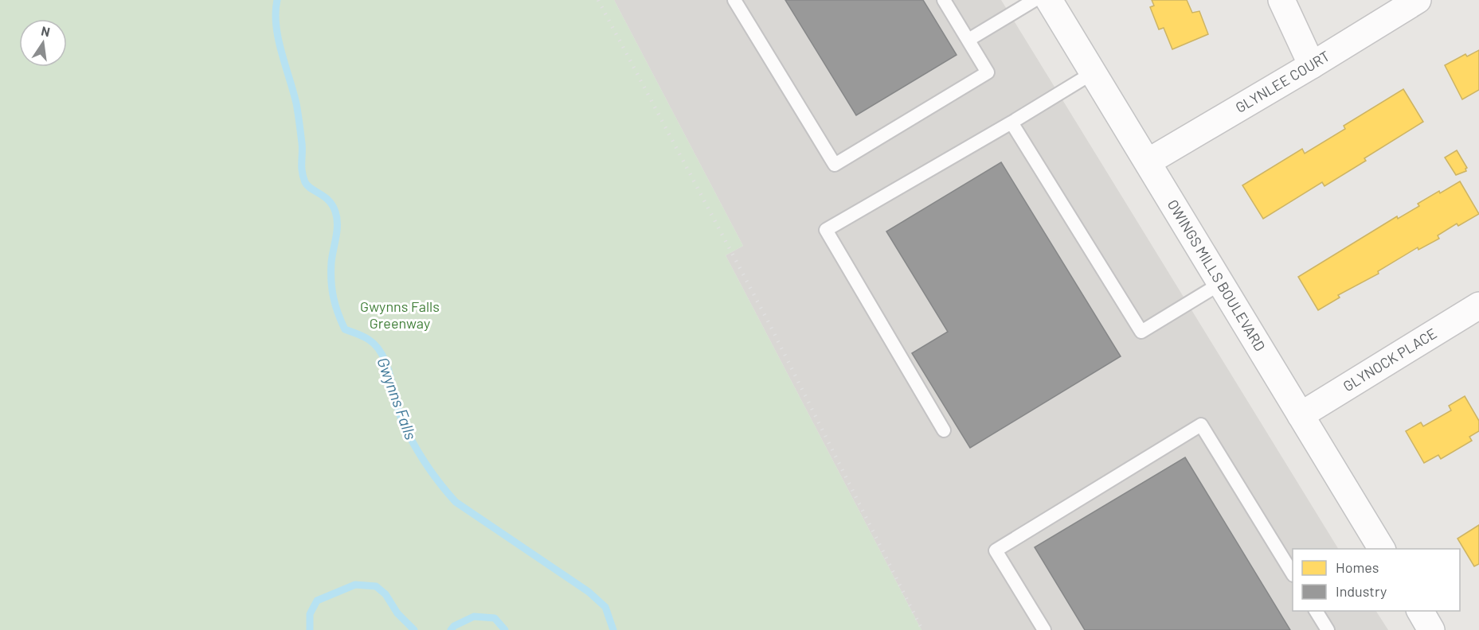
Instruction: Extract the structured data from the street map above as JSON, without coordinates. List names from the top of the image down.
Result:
{
  "streets": {
    "main road": ["GLYNLEE COURT", "OWINGS MILLS BOULEVARD", "GLYNOCK PLACE"]
  },
  "crossings": [
    ["GLYNLEE COURT", "OWINGS MILLS BOULEVARD"],
    ["OWINGS MILLS BOULEVARD", "GLYNOCK PLACE"]
  ],
  "water": ["Gwynns Falls"],
  "parks": ["Gwynns Falls Greenway"],
  "legend": ["Homes", "Industry"],
  "north": "top"
}
